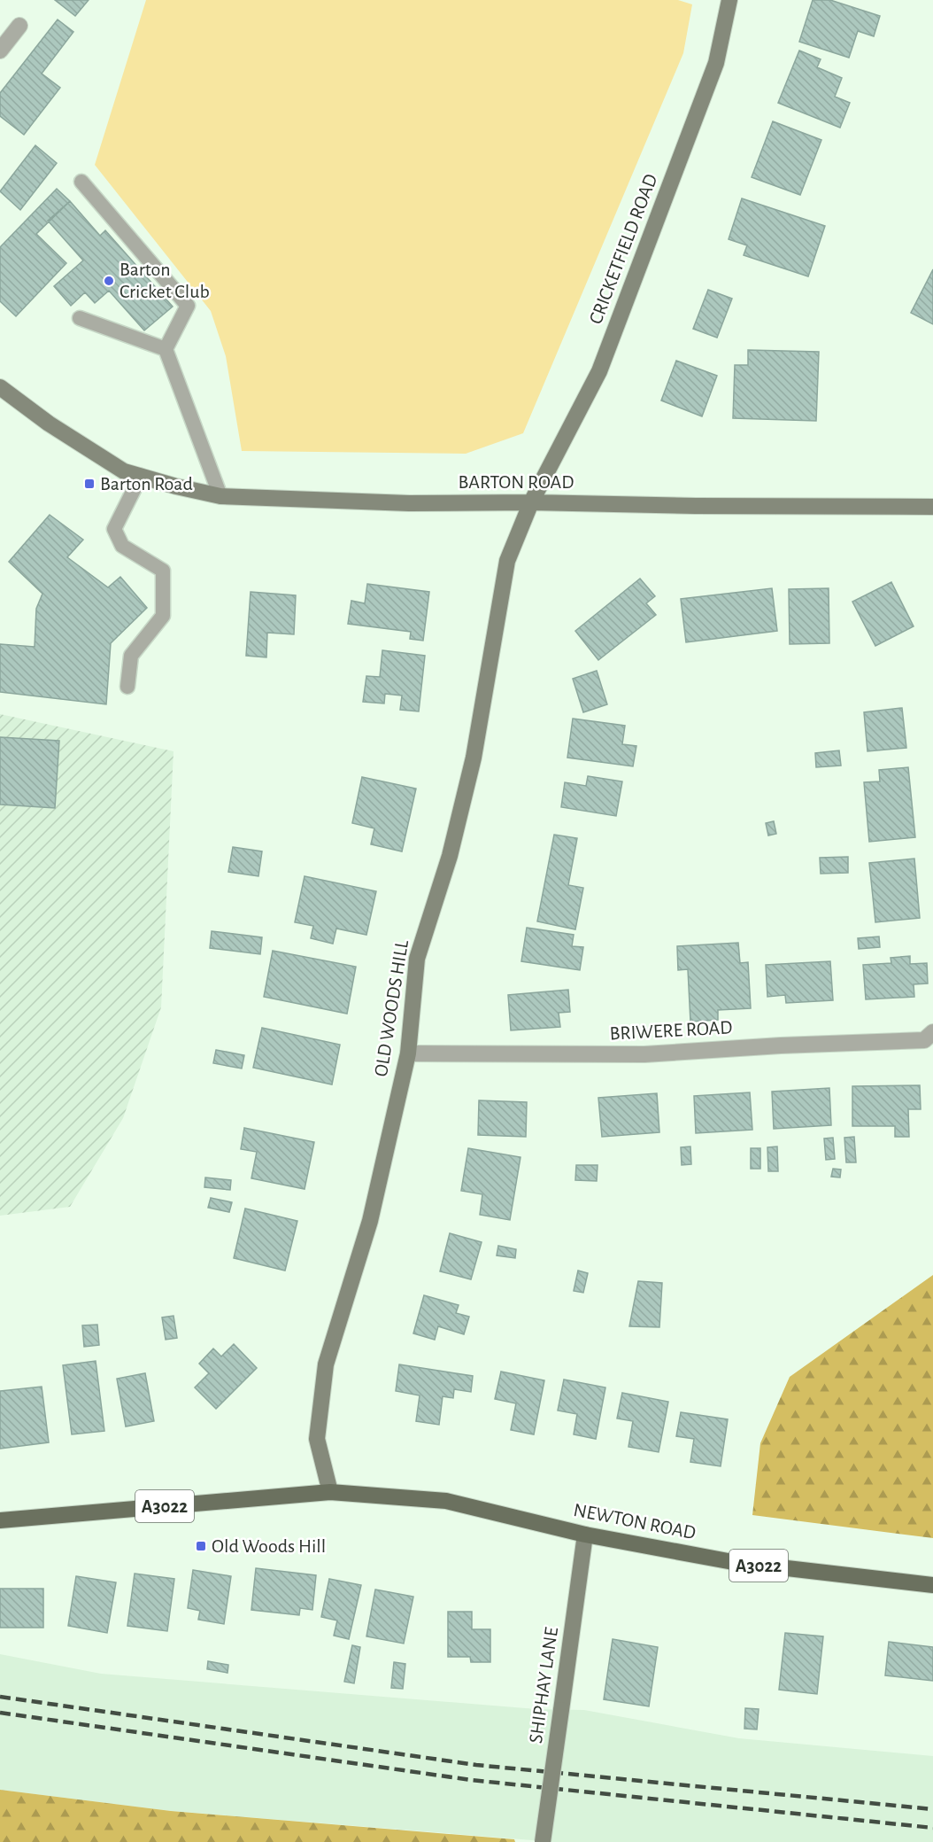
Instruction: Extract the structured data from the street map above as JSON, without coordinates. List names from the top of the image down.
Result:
{
  "streets": {
    "main road": ["A3022", "NEWTON ROAD"],
    "street": [
      "CRICKETFIELD ROAD",
      "BARTON ROAD",
      "OLD WOODS HILL",
      "BRIWERE ROAD",
      "SHIPHAY LANE"
    ]
  },
  "crossings": [
    ["CRICKETFIELD ROAD", "BARTON ROAD"],
    ["CRICKETFIELD ROAD", "OLD WOODS HILL"],
    ["BARTON ROAD", "OLD WOODS HILL"],
    ["OLD WOODS HILL", "BRIWERE ROAD"],
    ["OLD WOODS HILL", "A3022"],
    ["OLD WOODS HILL", "NEWTON ROAD"],
    ["A3022", "NEWTON ROAD"],
    ["NEWTON ROAD", "SHIPHAY LANE"]
  ],
  "places": {
    "other": ["Barton Cricket Club"],
    "transit": ["Barton Road", "Old Woods Hill"]
  }
}
